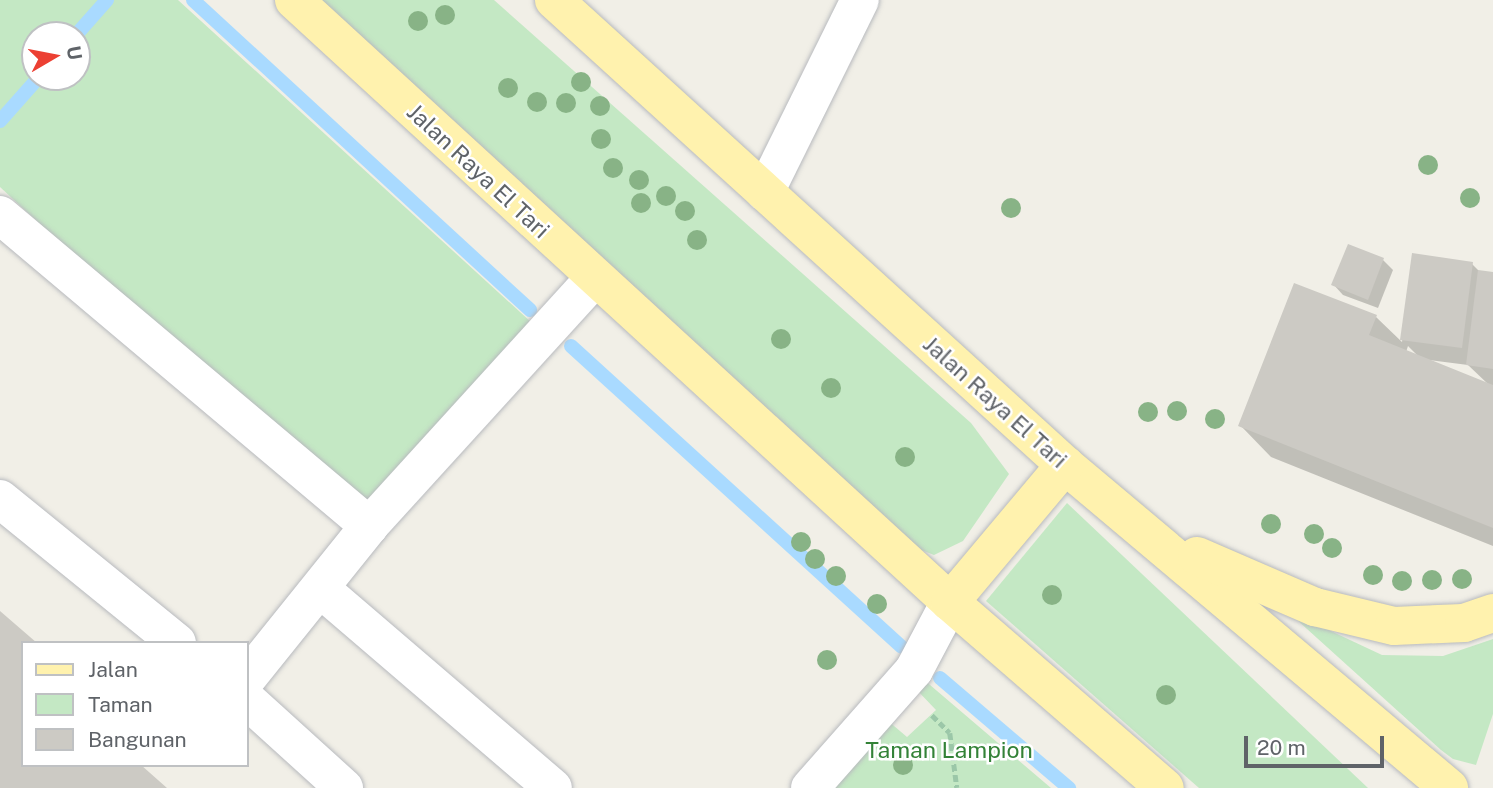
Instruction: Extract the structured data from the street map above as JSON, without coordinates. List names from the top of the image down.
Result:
{
  "streets": {
    "main road": ["Jalan Raya El Tari"]
  },
  "parks": ["Taman Lampion"],
  "legend": ["Jalan", "Taman", "Bangunan"],
  "scale_bar": "20 m",
  "north": "right"
}
